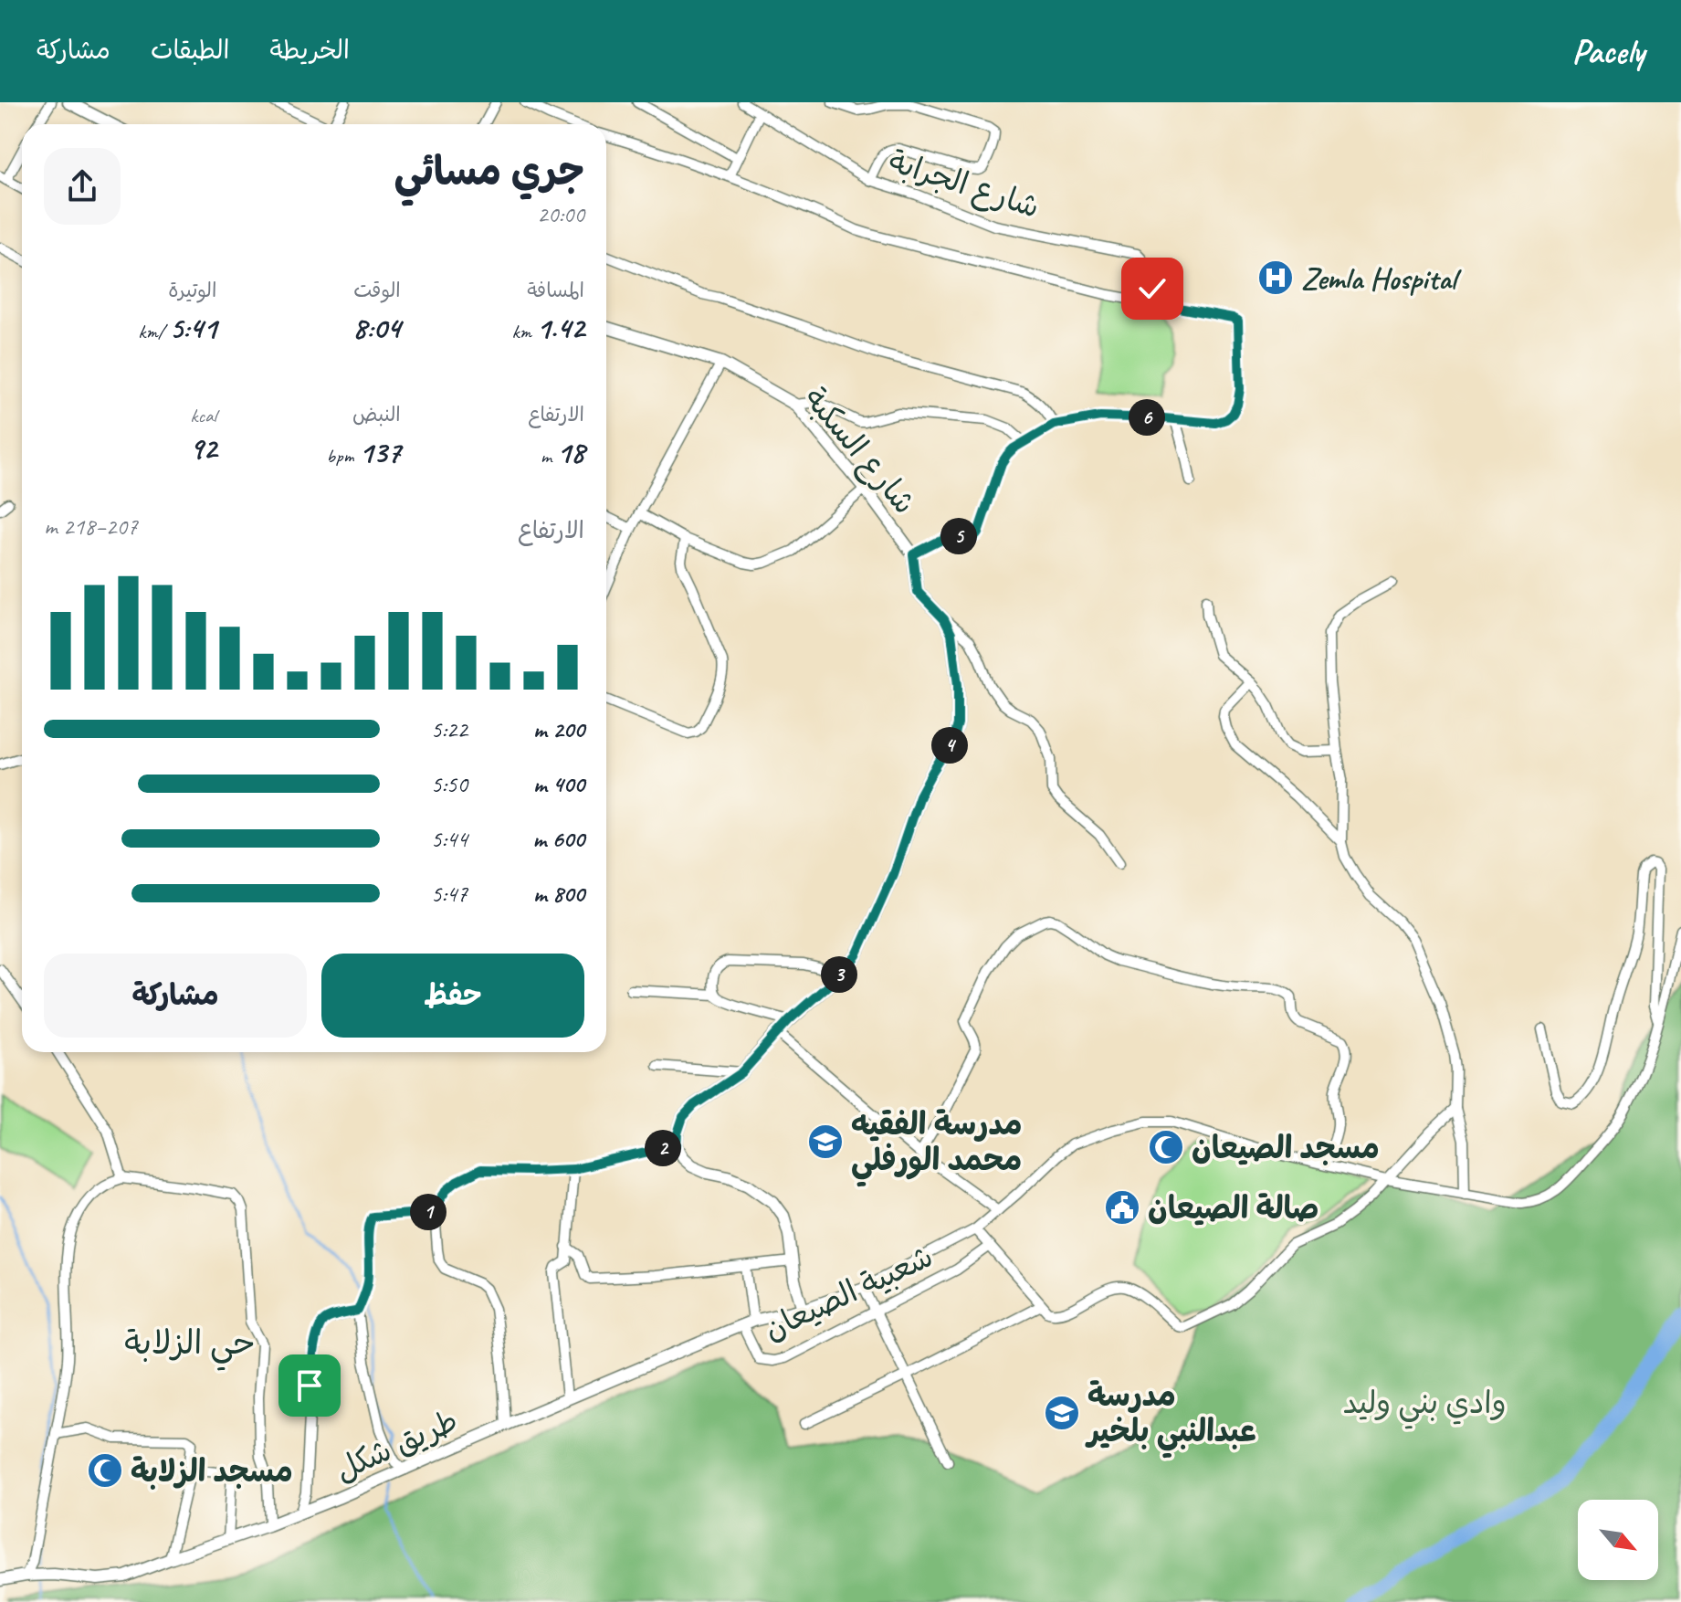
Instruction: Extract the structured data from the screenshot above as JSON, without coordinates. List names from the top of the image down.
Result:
{
  "streets": {
    "main road": ["شارع السكبة", "طريق شكل"],
    "street": ["شارع الجرابة", "شعبية الصيعان"]
  },
  "crossings": [
    ["شعبية الصيعان", "طريق شكل"]
  ],
  "districts": ["حي الزلابة"],
  "parks": ["وادي بني وليد"],
  "places": {
    "hospital": ["Zemla Hospital"],
    "school or university": ["مدرسة الفقيه محمد الورفلي", "مدرسة عبدالنبي بلخير"],
    "mosque": ["مسجد الصيعان", "مسجد الزلابة"],
    "public building": ["صالة الصيعان"]
  },
  "north": "bottom right",
  "page": {
    "header": "Pacely",
    "nav": ["الخريطة", "الطبقات", "مشاركة"],
    "heading": ["جري مسائي", "20:00"],
    "stats": [
      ["المسافة", "1.42 km"],
      ["الوقت", "8:04"],
      ["الوتيرة", "5:41 /km"],
      ["الارتفاع", "18 m"],
      ["النبض", "137 bpm"],
      ["kcal", "92"]
    ],
    "pins": [
      "6",
      "5",
      "4",
      "3",
      "2",
      "1"
    ],
    "chart": ["الارتفاع", "207–218 m"],
    "list": [
      {
        "name": "200 m",
        "note": "5:22"
      },
      {
        "name": "400 m",
        "note": "5:50"
      },
      {
        "name": "600 m",
        "note": "5:44"
      },
      {
        "name": "800 m",
        "note": "5:47"
      }
    ],
    "buttons": ["حفظ", "مشاركة"]
  }
}
